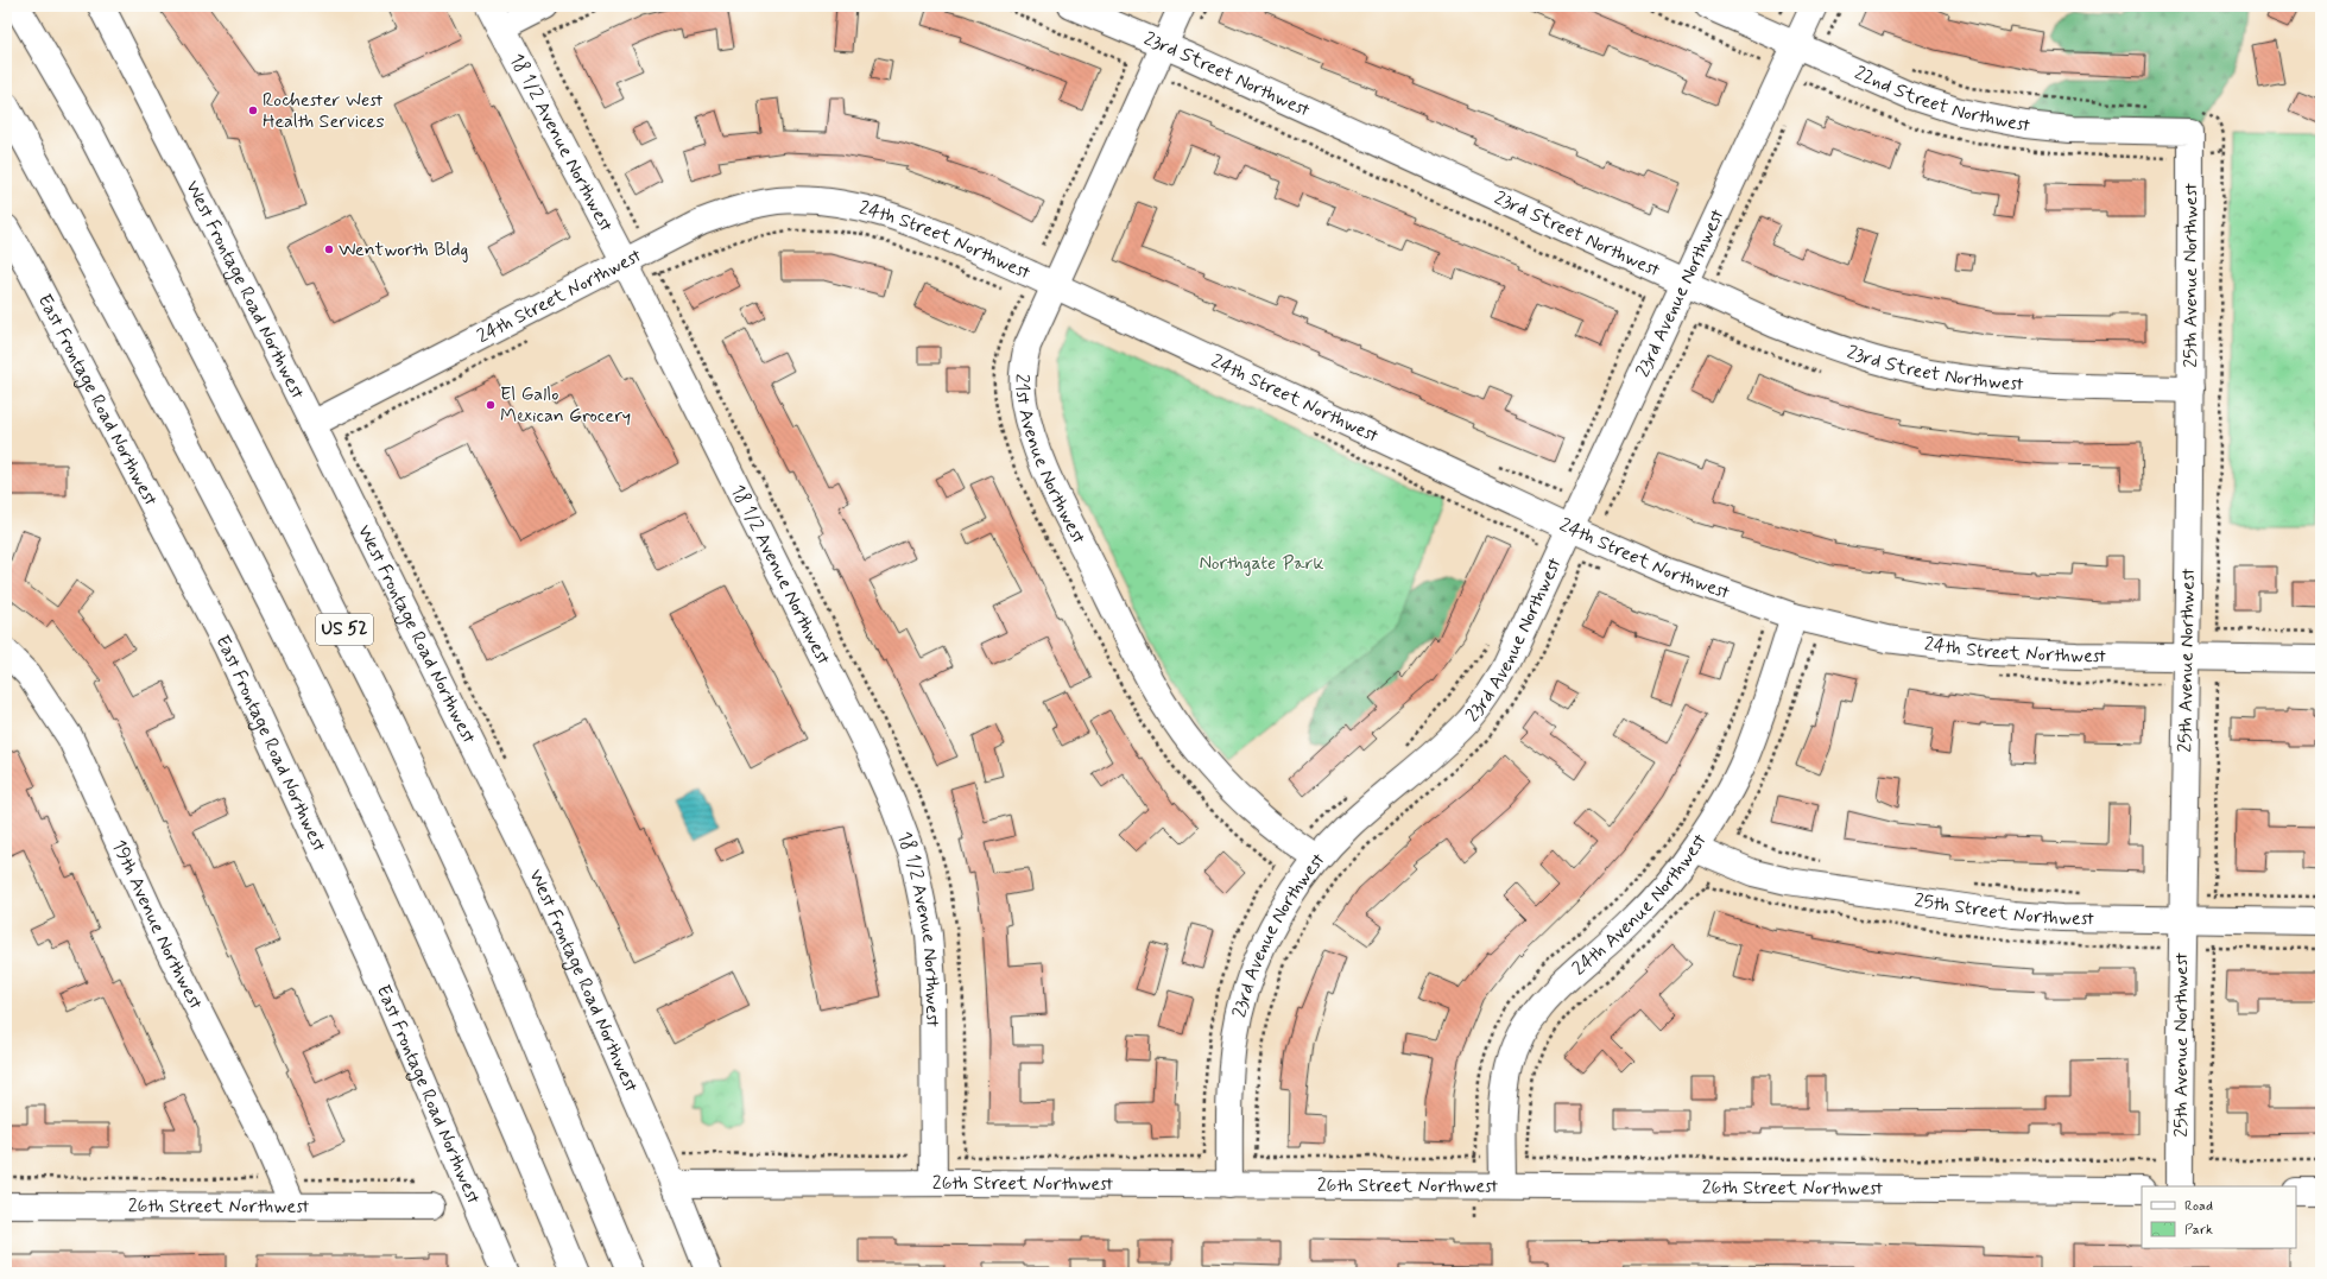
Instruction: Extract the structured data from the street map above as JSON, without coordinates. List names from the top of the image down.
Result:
{
  "streets": {
    "main road": [
      "23rd Street Northwest",
      "22nd Street Northwest",
      "18 1/2 Avenue Northwest",
      "24th Street Northwest",
      "25th Avenue Northwest",
      "West Frontage Road Northwest",
      "23rd Avenue Northwest",
      "East Frontage Road Northwest",
      "21st Avenue Northwest",
      "US 52",
      "24th Avenue Northwest",
      "25th Street Northwest",
      "19th Avenue Northwest",
      "26th Street Northwest"
    ]
  },
  "crossings": [
    ["23rd Street Northwest", "25th Avenue Northwest"],
    ["23rd Street Northwest", "23rd Avenue Northwest"],
    ["23rd Street Northwest", "21st Avenue Northwest"],
    ["22nd Street Northwest", "25th Avenue Northwest"],
    ["22nd Street Northwest", "23rd Avenue Northwest"],
    ["18 1/2 Avenue Northwest", "24th Street Northwest"],
    ["18 1/2 Avenue Northwest", "26th Street Northwest"],
    ["24th Street Northwest", "25th Avenue Northwest"],
    ["24th Street Northwest", "West Frontage Road Northwest"],
    ["24th Street Northwest", "23rd Avenue Northwest"],
    ["24th Street Northwest", "21st Avenue Northwest"],
    ["24th Street Northwest", "24th Avenue Northwest"],
    ["25th Avenue Northwest", "25th Street Northwest"],
    ["West Frontage Road Northwest", "26th Street Northwest"],
    ["23rd Avenue Northwest", "21st Avenue Northwest"],
    ["23rd Avenue Northwest", "26th Street Northwest"],
    ["24th Avenue Northwest", "25th Street Northwest"],
    ["24th Avenue Northwest", "26th Street Northwest"],
    ["19th Avenue Northwest", "26th Street Northwest"]
  ],
  "parks": ["Northgate Park"],
  "places": ["Rochester West Health Services", "Wentworth Bldg", "El Gallo Mexican Grocery"],
  "legend": ["Road", "Park"]
}
